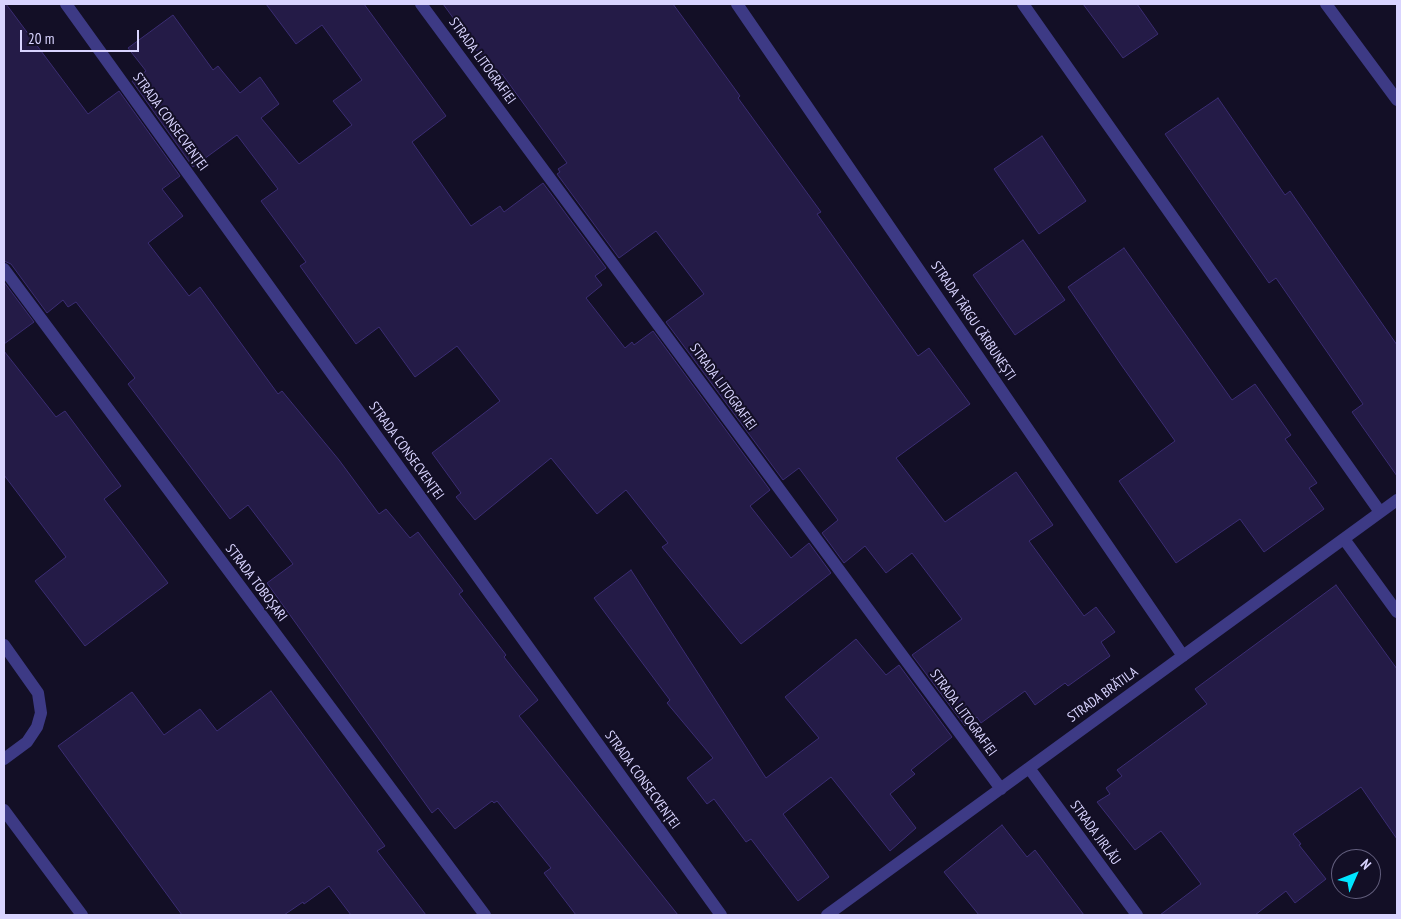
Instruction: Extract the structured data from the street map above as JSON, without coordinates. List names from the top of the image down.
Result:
{
  "streets": {
    "street": [
      "STRADA LITOGRAFIEI",
      "STRADA CONSECVENȚEI",
      "STRADA TÂRGU CĂRBUNEȘTI",
      "STRADA TOBOȘARI",
      "STRADA BRĂTILA",
      "STRADA JIRLĂU"
    ]
  },
  "crossings": [
    ["STRADA LITOGRAFIEI", "STRADA BRĂTILA"],
    ["STRADA TÂRGU CĂRBUNEȘTI", "STRADA BRĂTILA"],
    ["STRADA BRĂTILA", "STRADA JIRLĂU"]
  ],
  "scale_bar": "20 m",
  "north": "top right"
}
